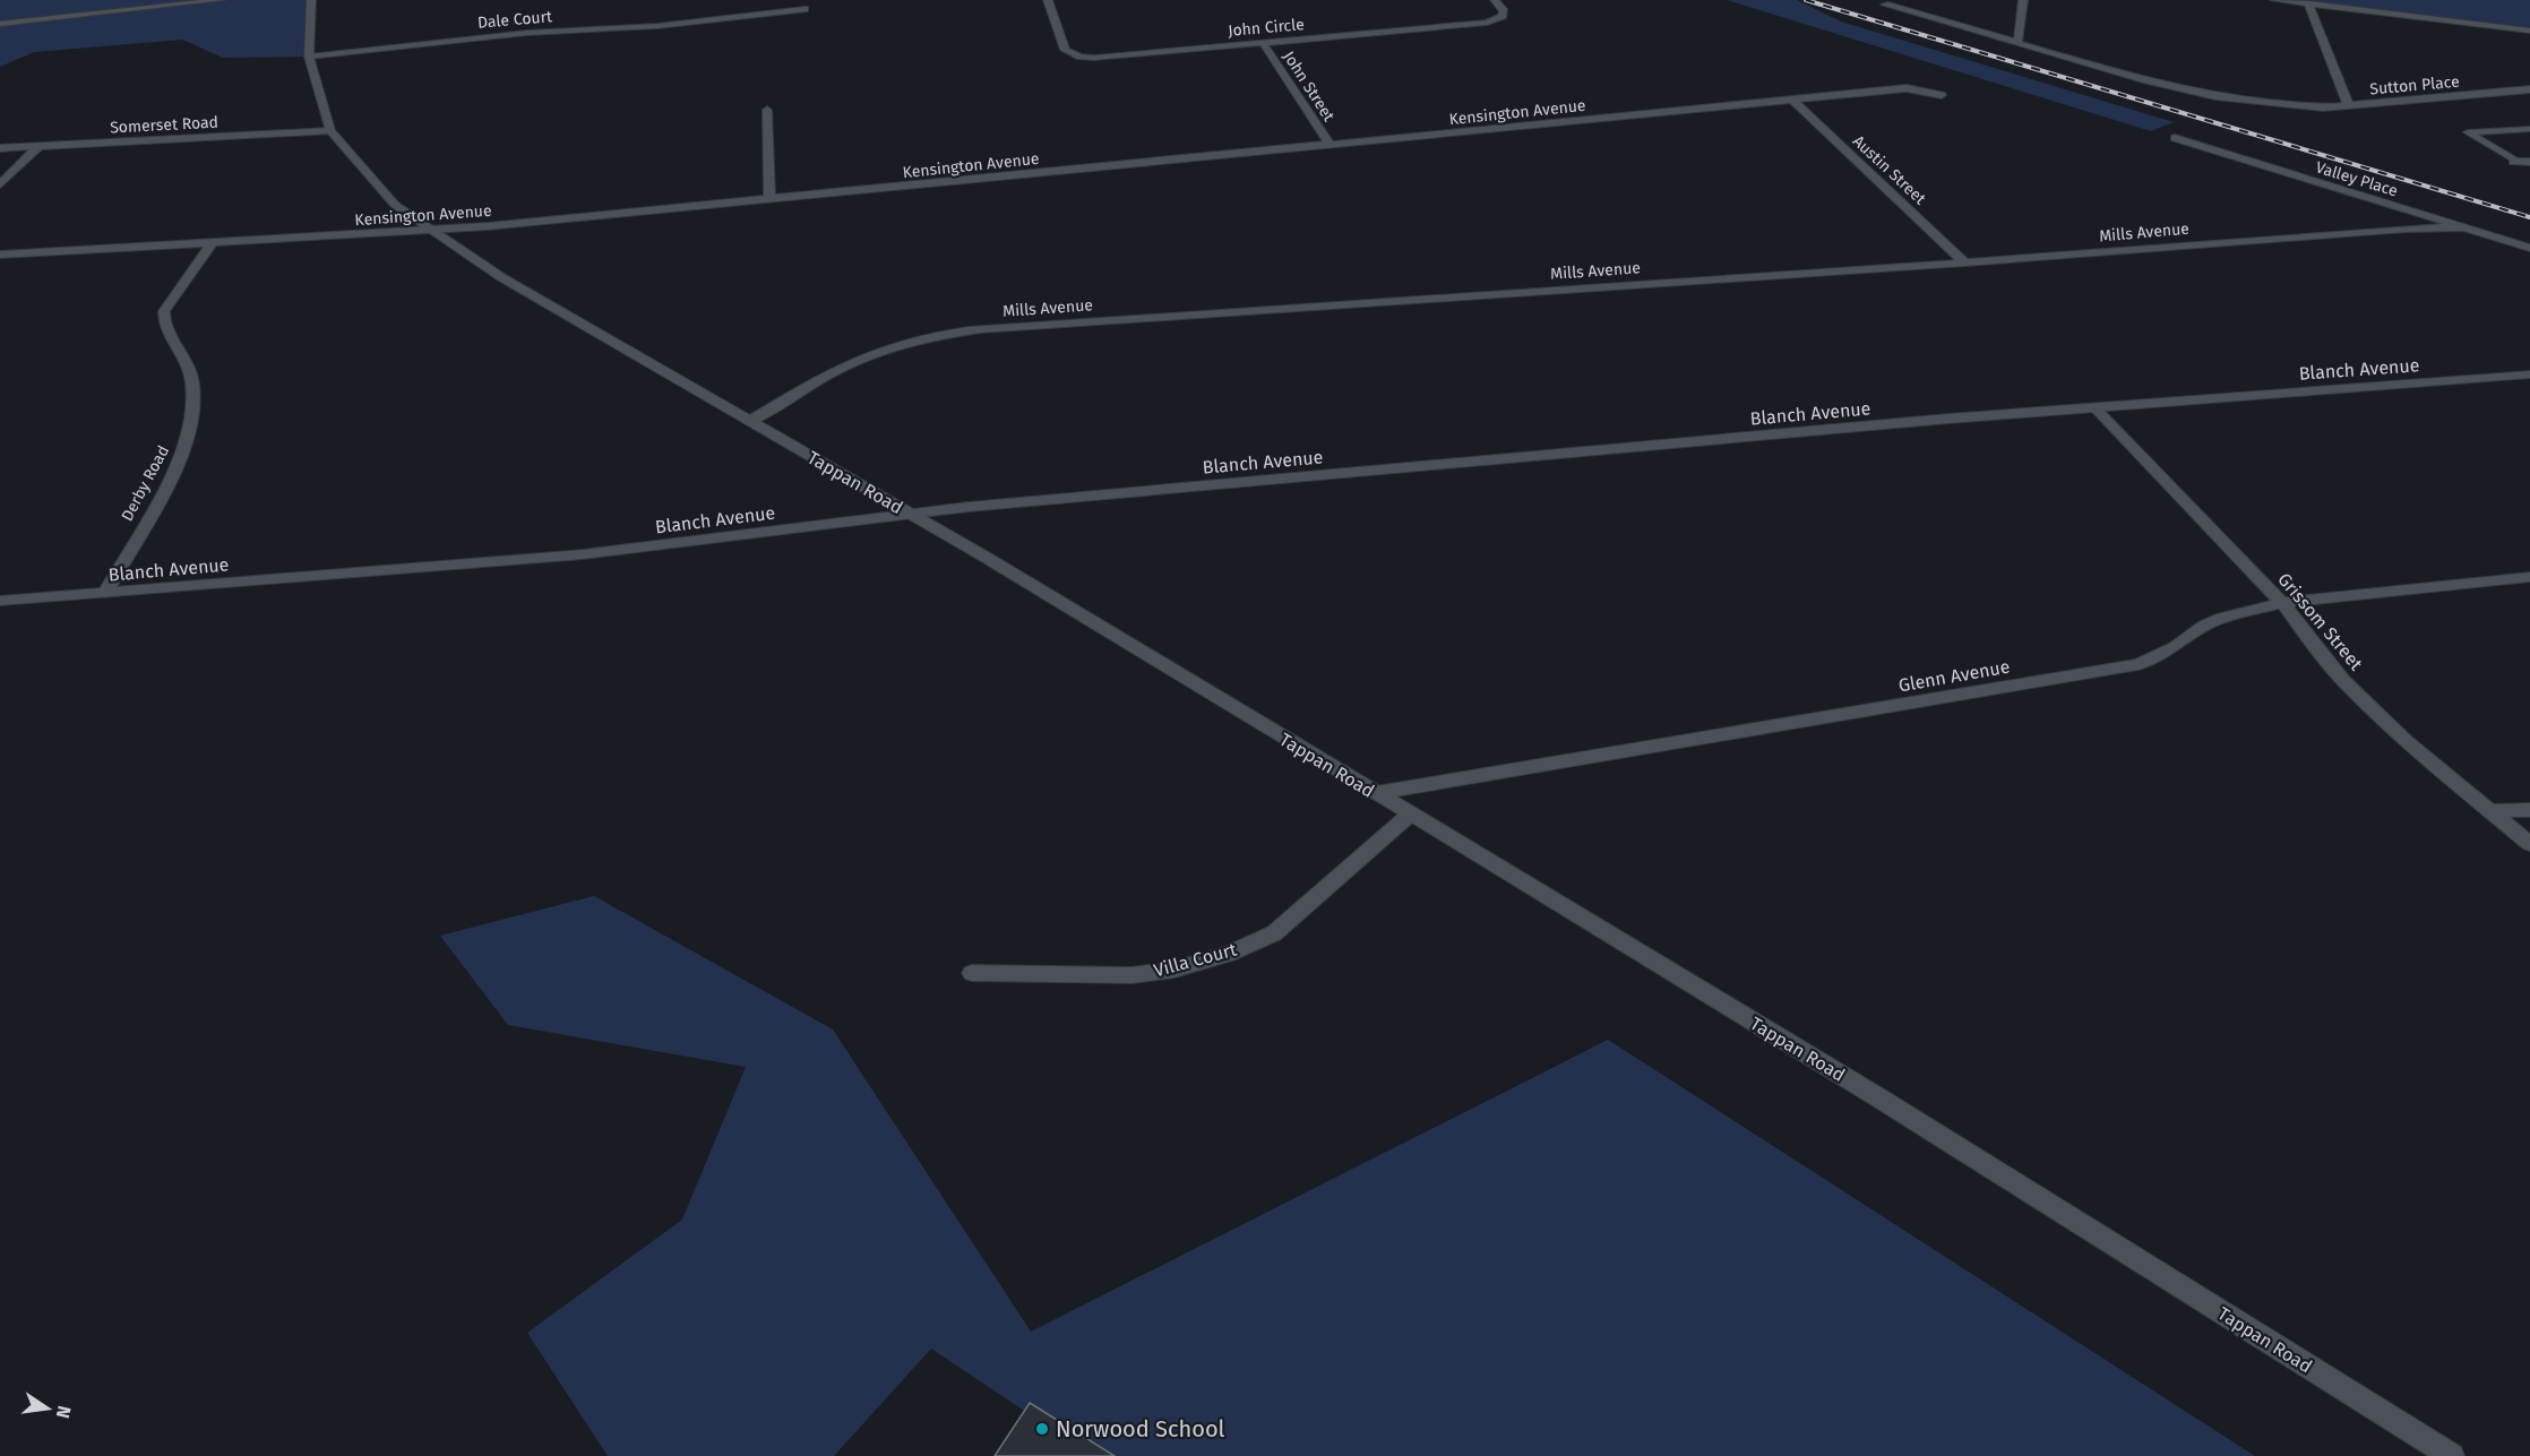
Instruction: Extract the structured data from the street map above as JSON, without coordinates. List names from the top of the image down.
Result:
{
  "streets": {
    "street": [
      "Dale Court",
      "John Circle",
      "Sutton Place",
      "John Street",
      "Kensington Avenue",
      "Somerset Road",
      "Austin Street",
      "Valley Place",
      "Mills Avenue",
      "Blanch Avenue",
      "Tappan Road",
      "Derby Road",
      "Grissom Street",
      "Glenn Avenue",
      "Villa Court"
    ]
  },
  "crossings": [
    ["Dale Court", "Tappan Road"],
    ["John Circle", "John Street"],
    ["John Street", "Kensington Avenue"],
    ["Kensington Avenue", "Austin Street"],
    ["Kensington Avenue", "Tappan Road"],
    ["Kensington Avenue", "Derby Road"],
    ["Somerset Road", "Tappan Road"],
    ["Austin Street", "Mills Avenue"],
    ["Valley Place", "Mills Avenue"],
    ["Mills Avenue", "Tappan Road"],
    ["Blanch Avenue", "Tappan Road"],
    ["Blanch Avenue", "Derby Road"],
    ["Blanch Avenue", "Grissom Street"],
    ["Tappan Road", "Glenn Avenue"],
    ["Tappan Road", "Villa Court"],
    ["Grissom Street", "Glenn Avenue"]
  ],
  "places": ["Norwood School"],
  "north": "right"
}
